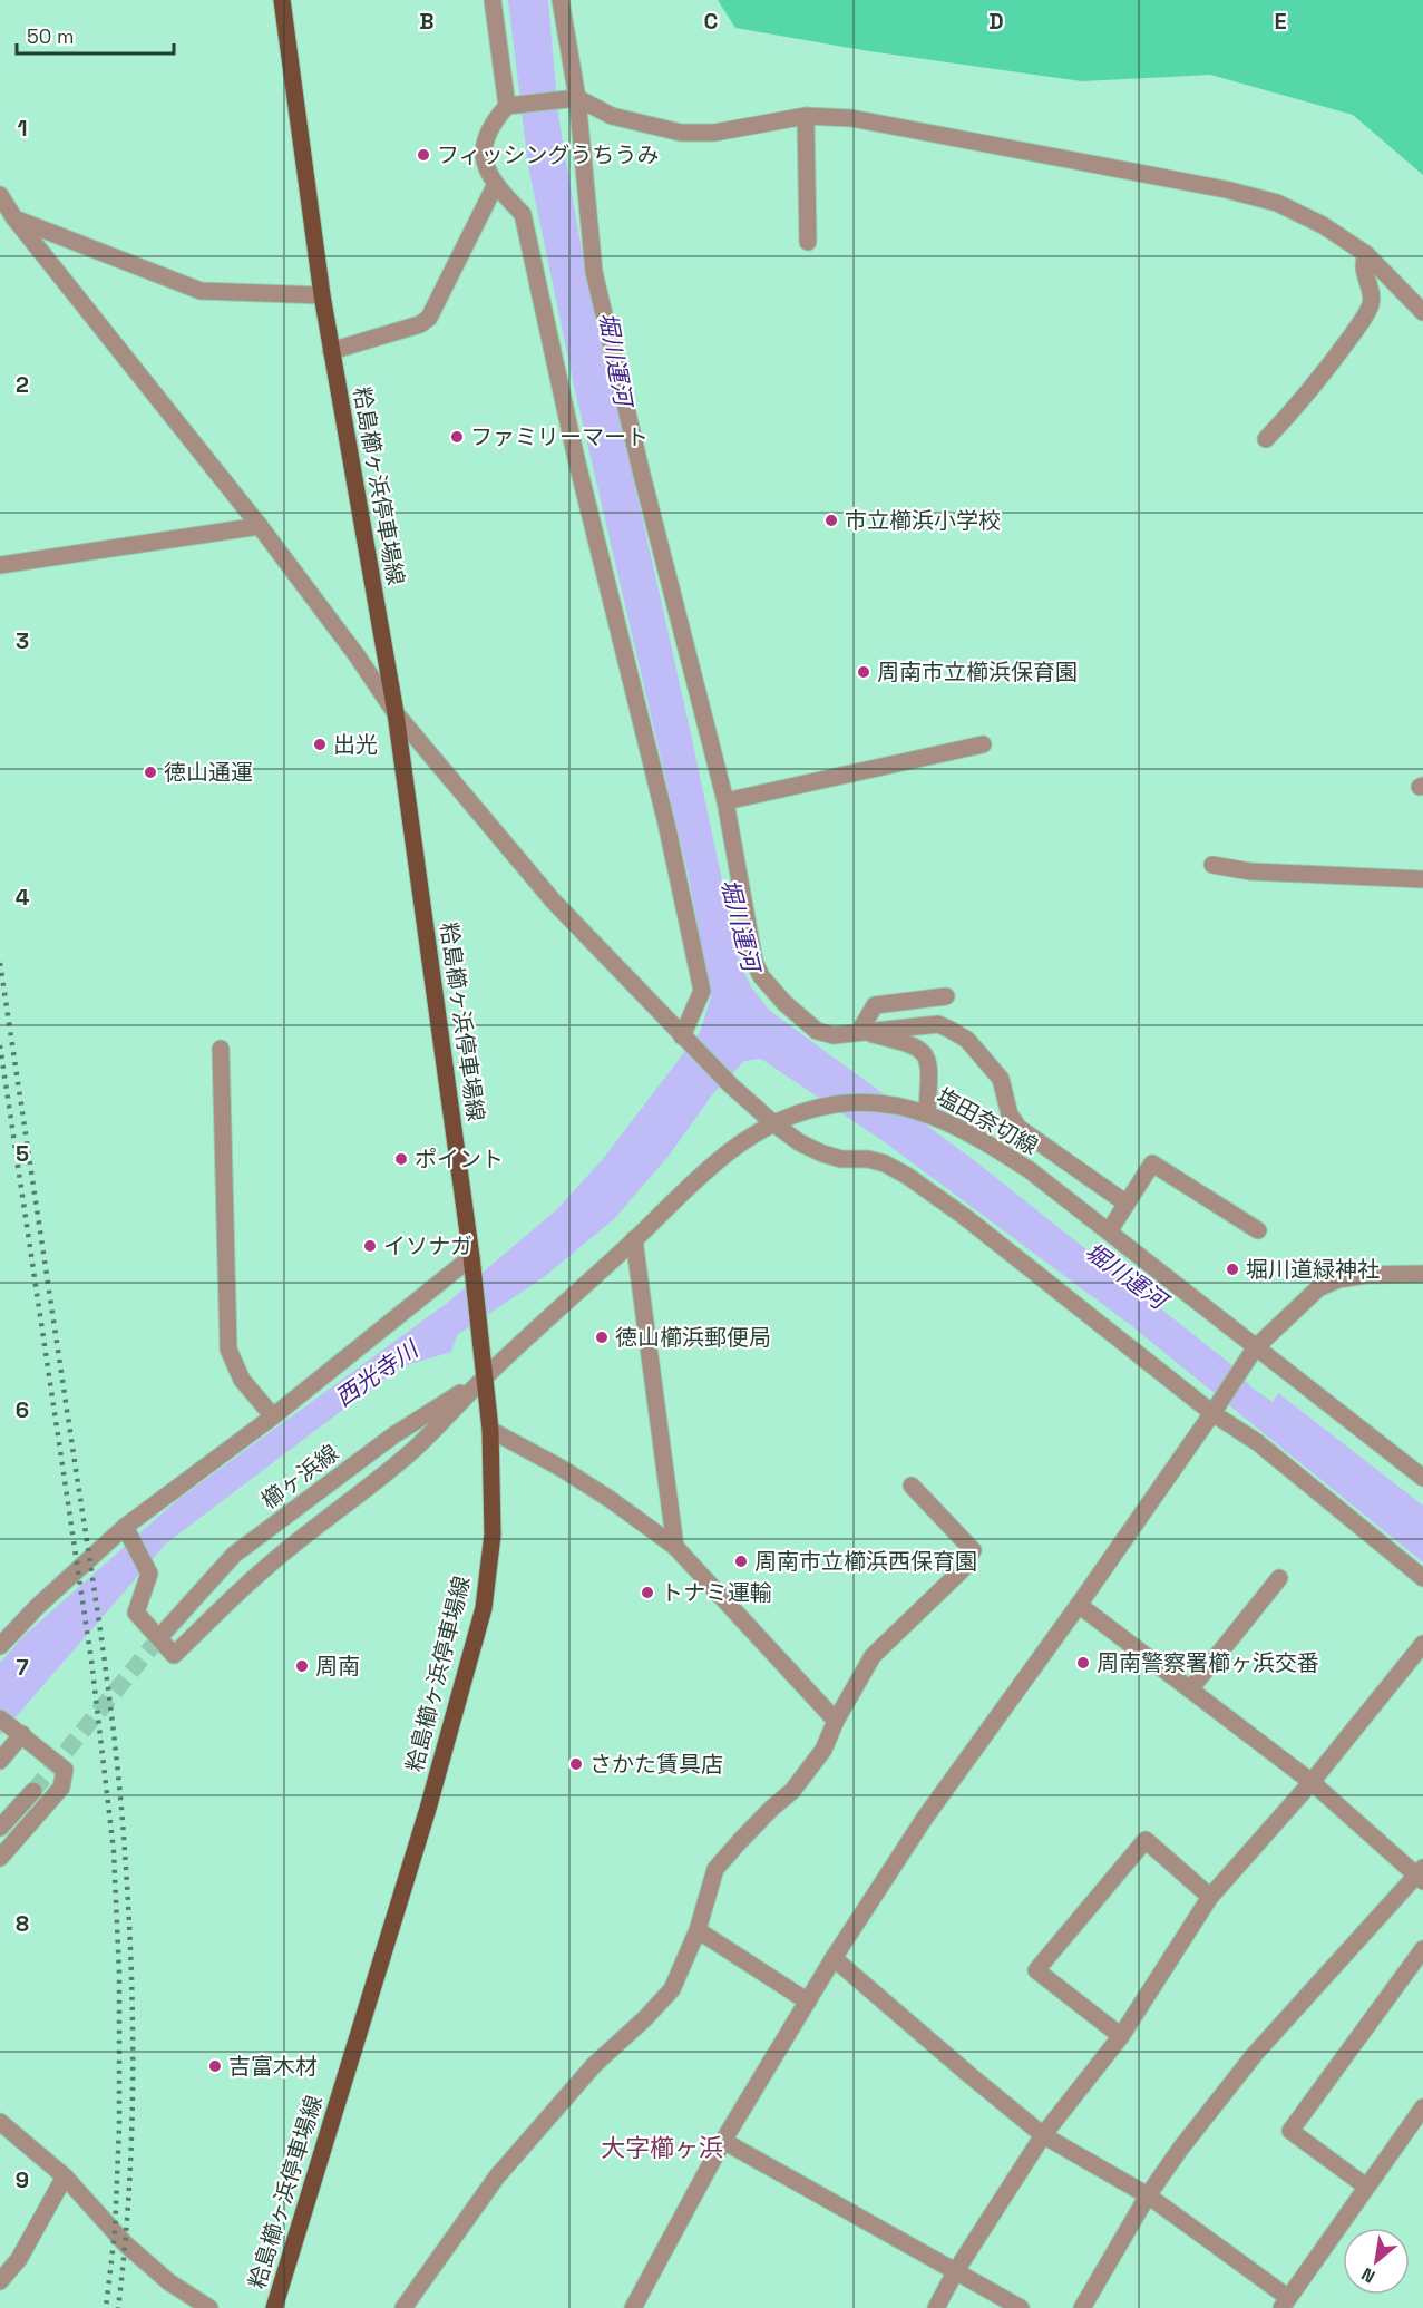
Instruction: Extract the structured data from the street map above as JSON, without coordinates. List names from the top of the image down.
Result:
{
  "streets": {
    "main road": ["粭島櫛ヶ浜停車場線"],
    "street": ["塩田奈切線", "櫛ヶ浜線"]
  },
  "crossings": [
    ["粭島櫛ヶ浜停車場線", "塩田奈切線"],
    ["粭島櫛ヶ浜停車場線", "櫛ヶ浜線"],
    ["塩田奈切線", "櫛ヶ浜線"]
  ],
  "districts": ["大字櫛ヶ浜"],
  "water": ["堀川運河", "西光寺川"],
  "places": [
    "フィッシングうちうみ",
    "ファミリーマート",
    "市立櫛浜小学校",
    "周南市立櫛浜保育園",
    "出光",
    "徳山通運",
    "ポイント",
    "イソナガ",
    "堀川道緑神社",
    "徳山櫛浜郵便局",
    "周南市立櫛浜西保育園",
    "トナミ運輸",
    "周南警察署櫛ヶ浜交番",
    "周南",
    "さかた賃具店",
    "吉富木材"
  ],
  "scale_bar": "50 m",
  "north": "bottom left",
  "grid": {
    "columns": [
      "B",
      "C",
      "D",
      "E"
    ],
    "rows": [
      "1",
      "2",
      "3",
      "4",
      "5",
      "6",
      "7",
      "8",
      "9"
    ]
  }
}
